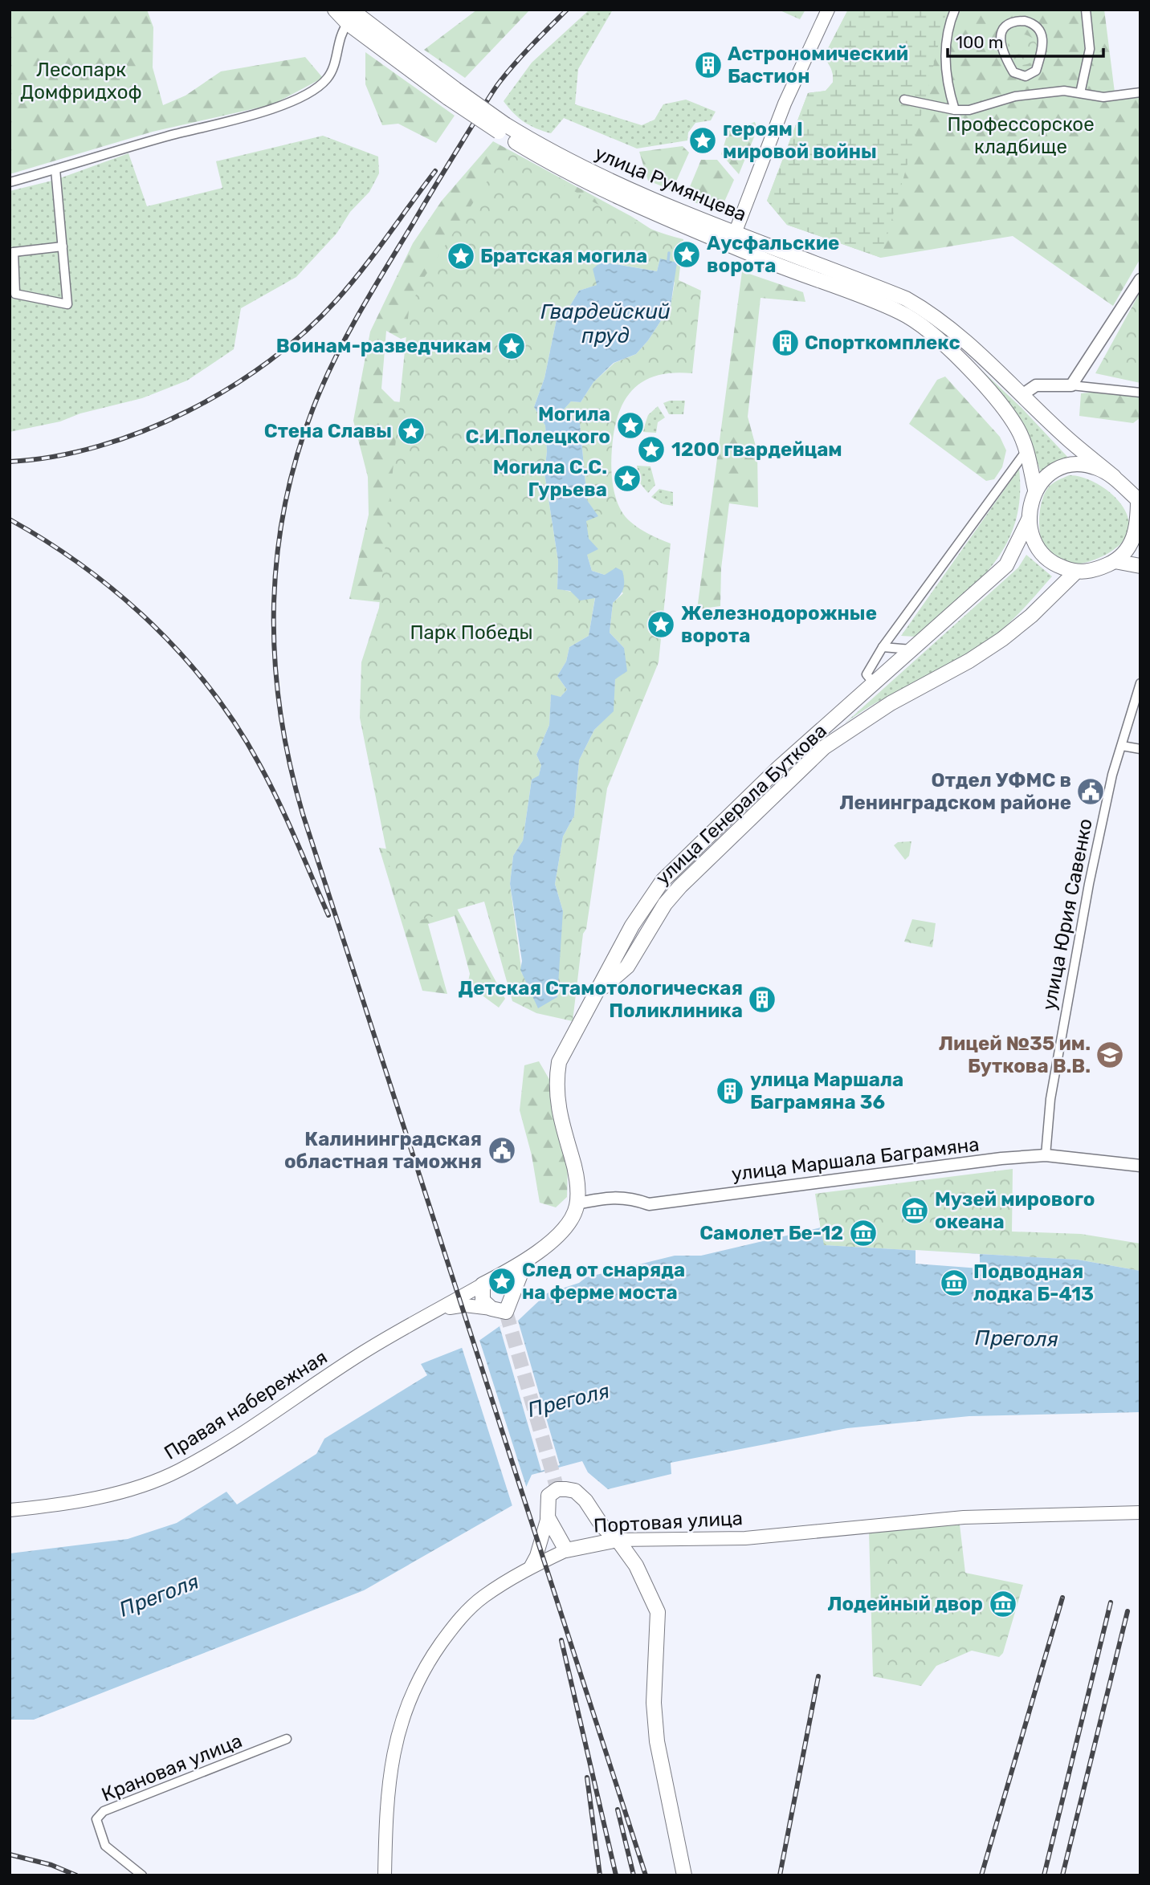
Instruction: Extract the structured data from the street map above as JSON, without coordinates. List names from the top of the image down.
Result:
{
  "streets": {
    "main road": [
      "улица Румянцева",
      "улица Генерала Буткова",
      "Правая набережная",
      "Портовая улица"
    ],
    "street": ["улица Юрия Савенко", "улица Маршала Баграмяна", "Крановая улица"]
  },
  "crossings": [
    ["улица Румянцева", "улица Генерала Буткова"],
    ["улица Юрия Савенко", "улица Маршала Баграмяна"]
  ],
  "water": ["Гвардейский пруд", "Преголя"],
  "parks": ["Лесопарк Домфридхоф", "Профессорское кладбище", "Парк Победы"],
  "places": {
    "building": [
      "Астрономический Бастион",
      "Спорткомплекс",
      "Детская Стамотологическая Поликлиника",
      "улица Маршала Баграмяна 36"
    ],
    "place": [
      "героям I мировой войны",
      "Аусфальские ворота",
      "Братская могила",
      "Воинам-разведчикам",
      "Могила С.И.Полецкого",
      "Стена Славы",
      "1200 гвардейцам",
      "Могила С.С. Гурьева",
      "Железнодорожные ворота",
      "След от снаряда на ферме моста"
    ],
    "public building": ["Отдел УФМС в Ленинградском районе", "Калининградская областная таможня"],
    "school or university": ["Лицей №35 им. Буткова В.В."],
    "museum": [
      "Музей мирового океана",
      "Самолет Бе-12",
      "Подводная лодка Б-413",
      "Лодейный двор"
    ]
  },
  "scale_bar": "100 m"
}
